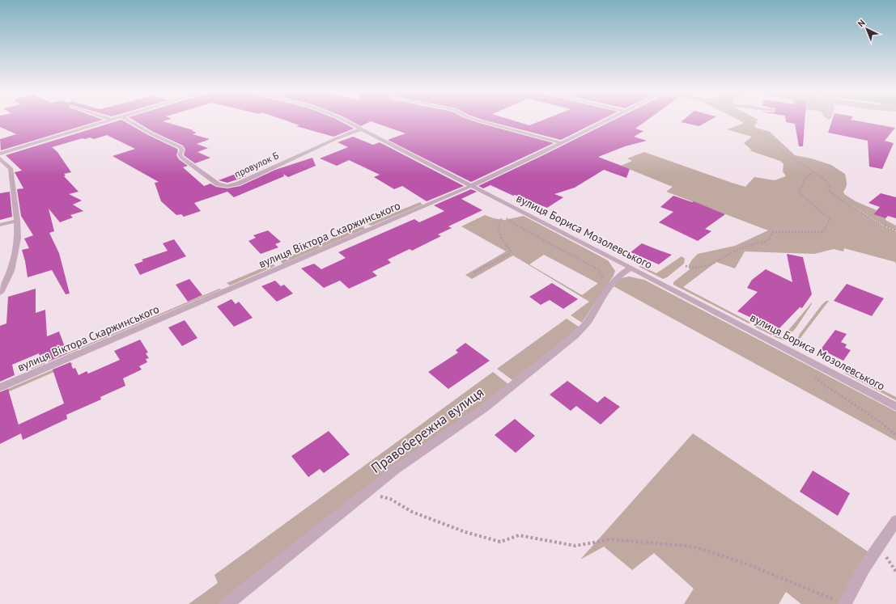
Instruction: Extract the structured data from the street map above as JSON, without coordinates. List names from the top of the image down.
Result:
{
  "streets": {
    "street": [
      "провулок Б",
      "вулиця Бориса Мозолевського",
      "вулиця Віктора Скаржинського",
      "Правобережна вулиця"
    ]
  },
  "crossings": [
    ["провулок Б", "вулиця Бориса Мозолевського"],
    ["вулиця Бориса Мозолевського", "вулиця Віктора Скаржинського"],
    ["вулиця Бориса Мозолевського", "Правобережна вулиця"]
  ],
  "north": "top left"
}
